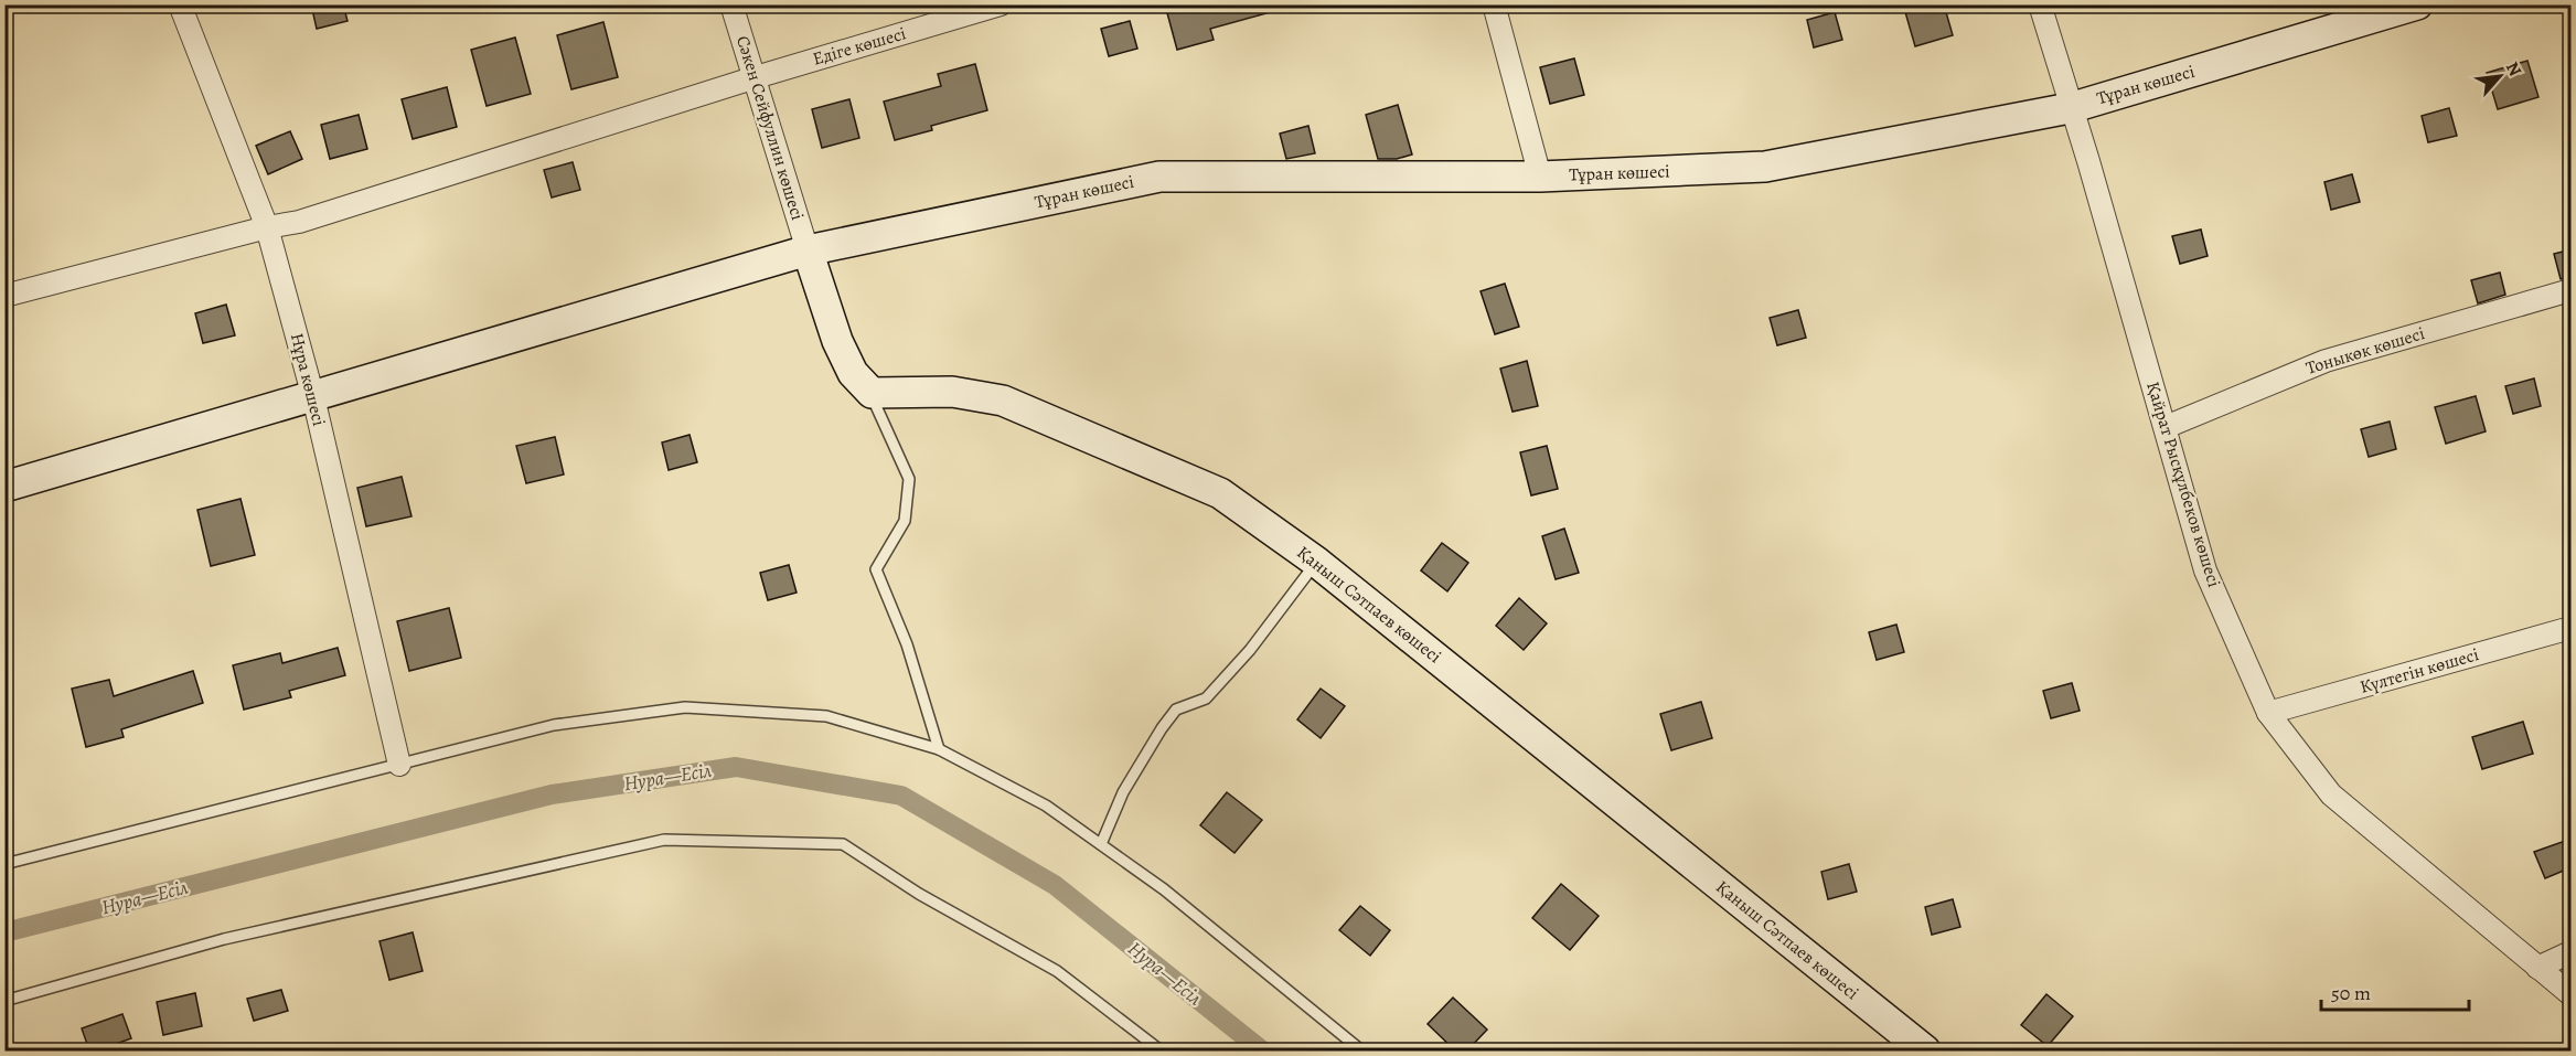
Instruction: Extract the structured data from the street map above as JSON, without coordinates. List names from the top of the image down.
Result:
{
  "streets": {
    "street": [
      "Едіге көшесі",
      "Тұран көшесі",
      "Сәкен Сейфуллин көшесі",
      "Тоныкөк көшесі",
      "Нұра көшесі",
      "Қайрат Рысқұлбеков көшесі",
      "Қаныш Сәтпаев көшесі",
      "Күлтегін көшесі"
    ]
  },
  "crossings": [
    ["Едіге көшесі", "Сәкен Сейфуллин көшесі"],
    ["Едіге көшесі", "Нұра көшесі"],
    ["Тұран көшесі", "Сәкен Сейфуллин көшесі"],
    ["Тұран көшесі", "Нұра көшесі"],
    ["Тұран көшесі", "Қайрат Рысқұлбеков көшесі"],
    ["Тоныкөк көшесі", "Қайрат Рысқұлбеков көшесі"],
    ["Қайрат Рысқұлбеков көшесі", "Күлтегін көшесі"]
  ],
  "water": ["Нура—Есіл"],
  "scale_bar": "50 m",
  "north": "top right"
}
